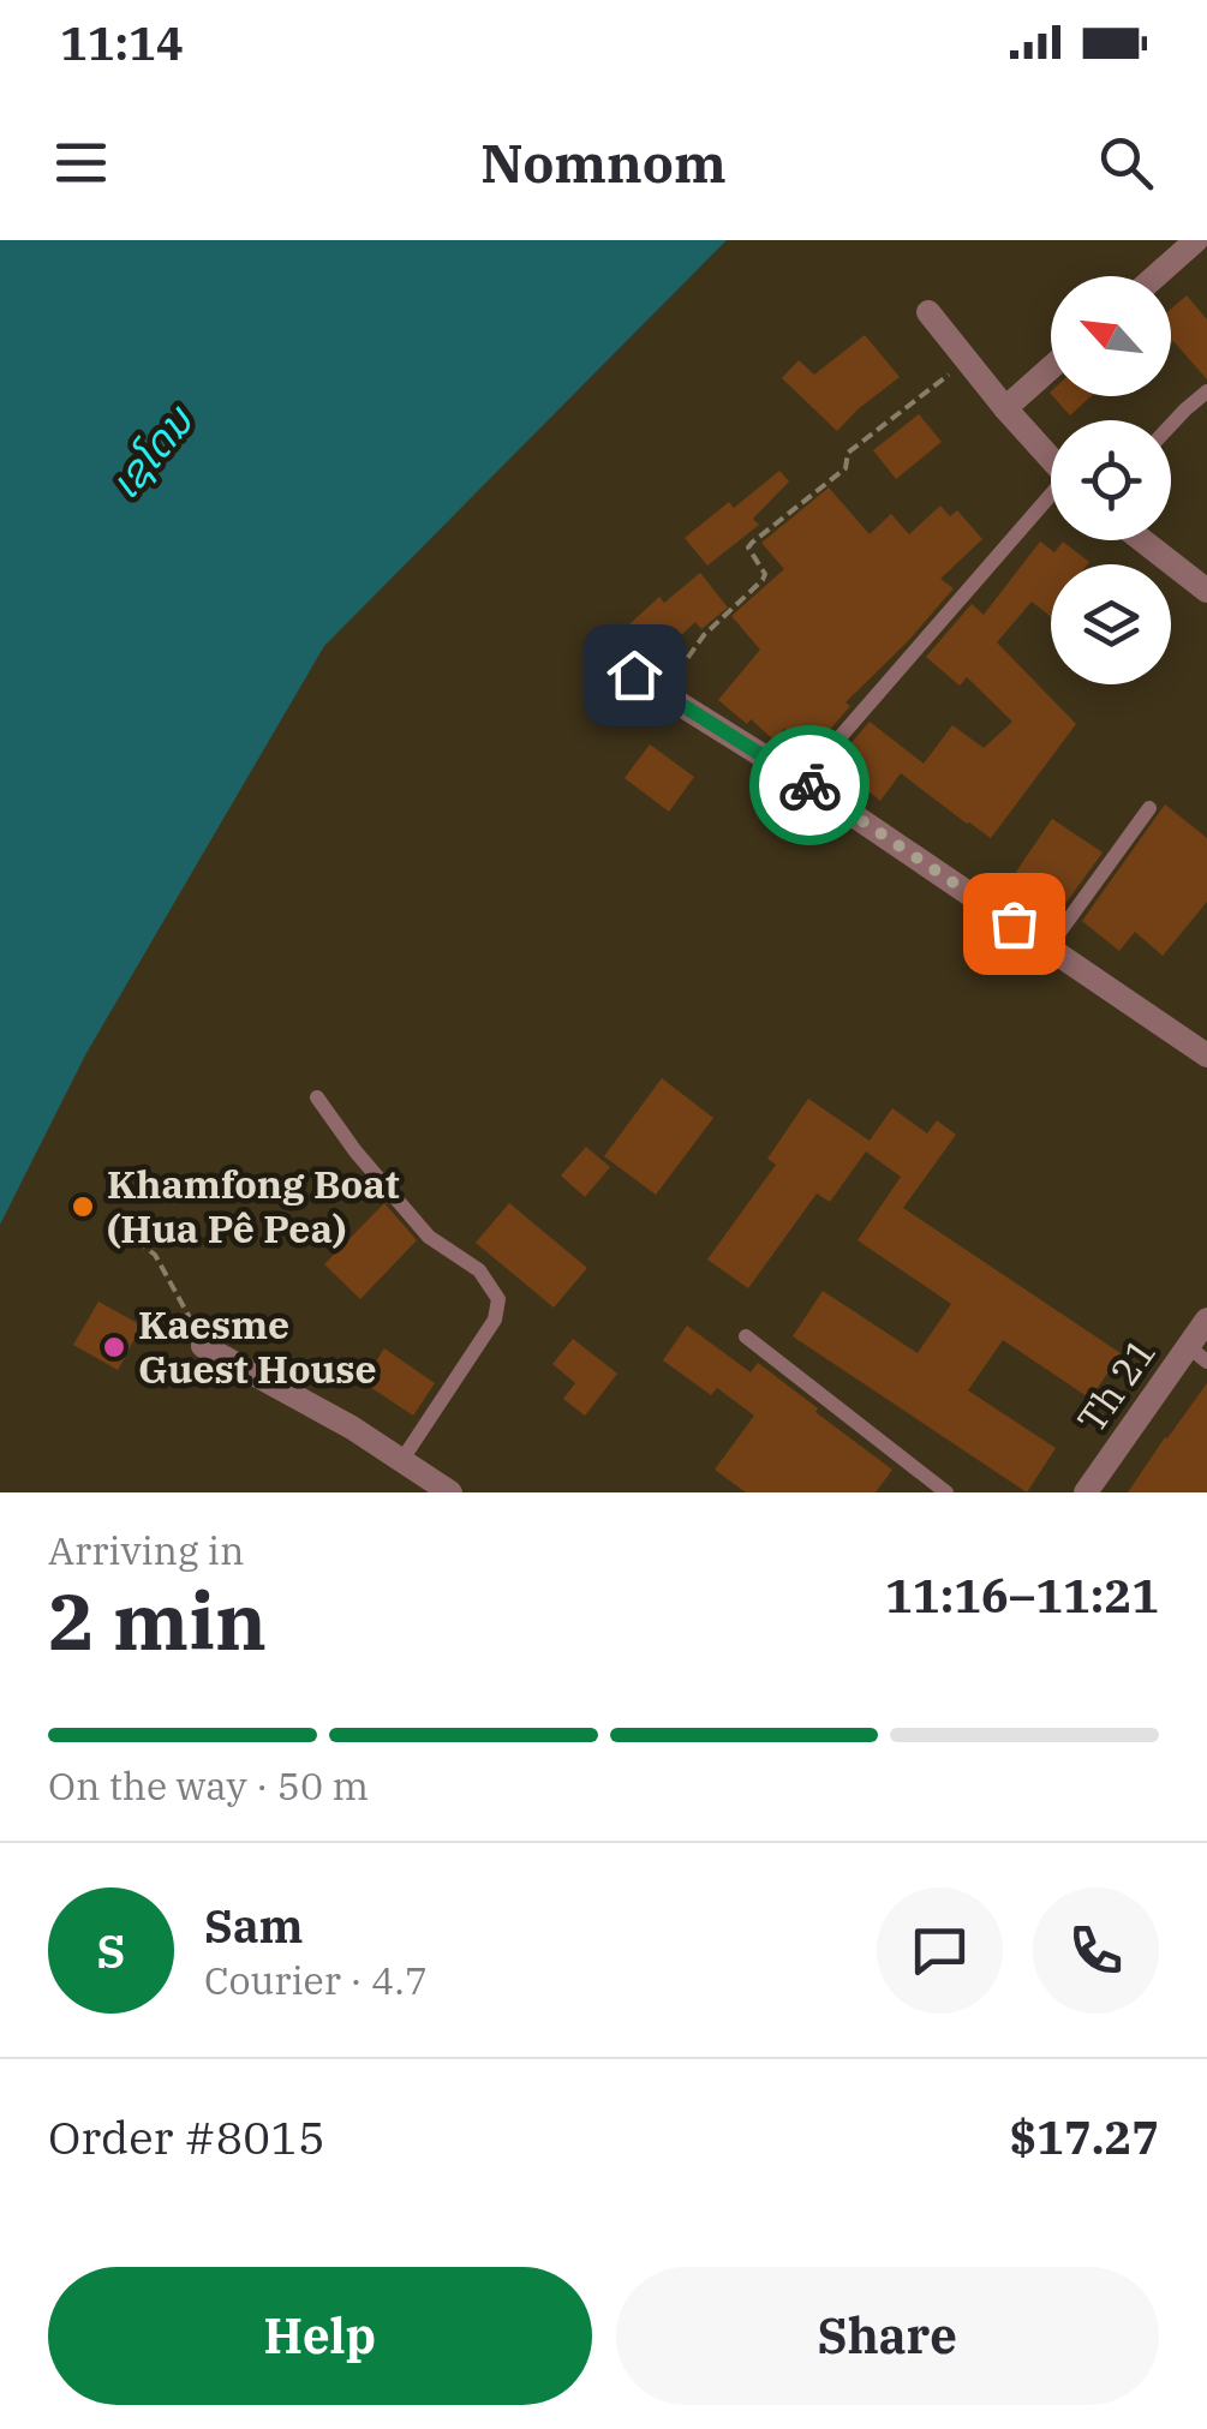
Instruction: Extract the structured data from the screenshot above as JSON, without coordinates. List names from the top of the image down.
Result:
{
  "streets": {
    "street": ["Th 21"]
  },
  "water": ["ເຊໂດນ"],
  "places": ["Khamfong Boat (Hua Pê Pea)", "Kaesme Guest House"],
  "north": "top left",
  "page": {
    "status": "11:14",
    "header": "Nomnom",
    "heading": ["2 min", "Arriving in", "11:16–11:21"],
    "panel": [
      "Sam",
      "Courier · 4.7",
      "Order #8015",
      "$17.27"
    ],
    "bar": "On the way · 50 m",
    "round": "S",
    "buttons": ["Help", "Share"]
  }
}
